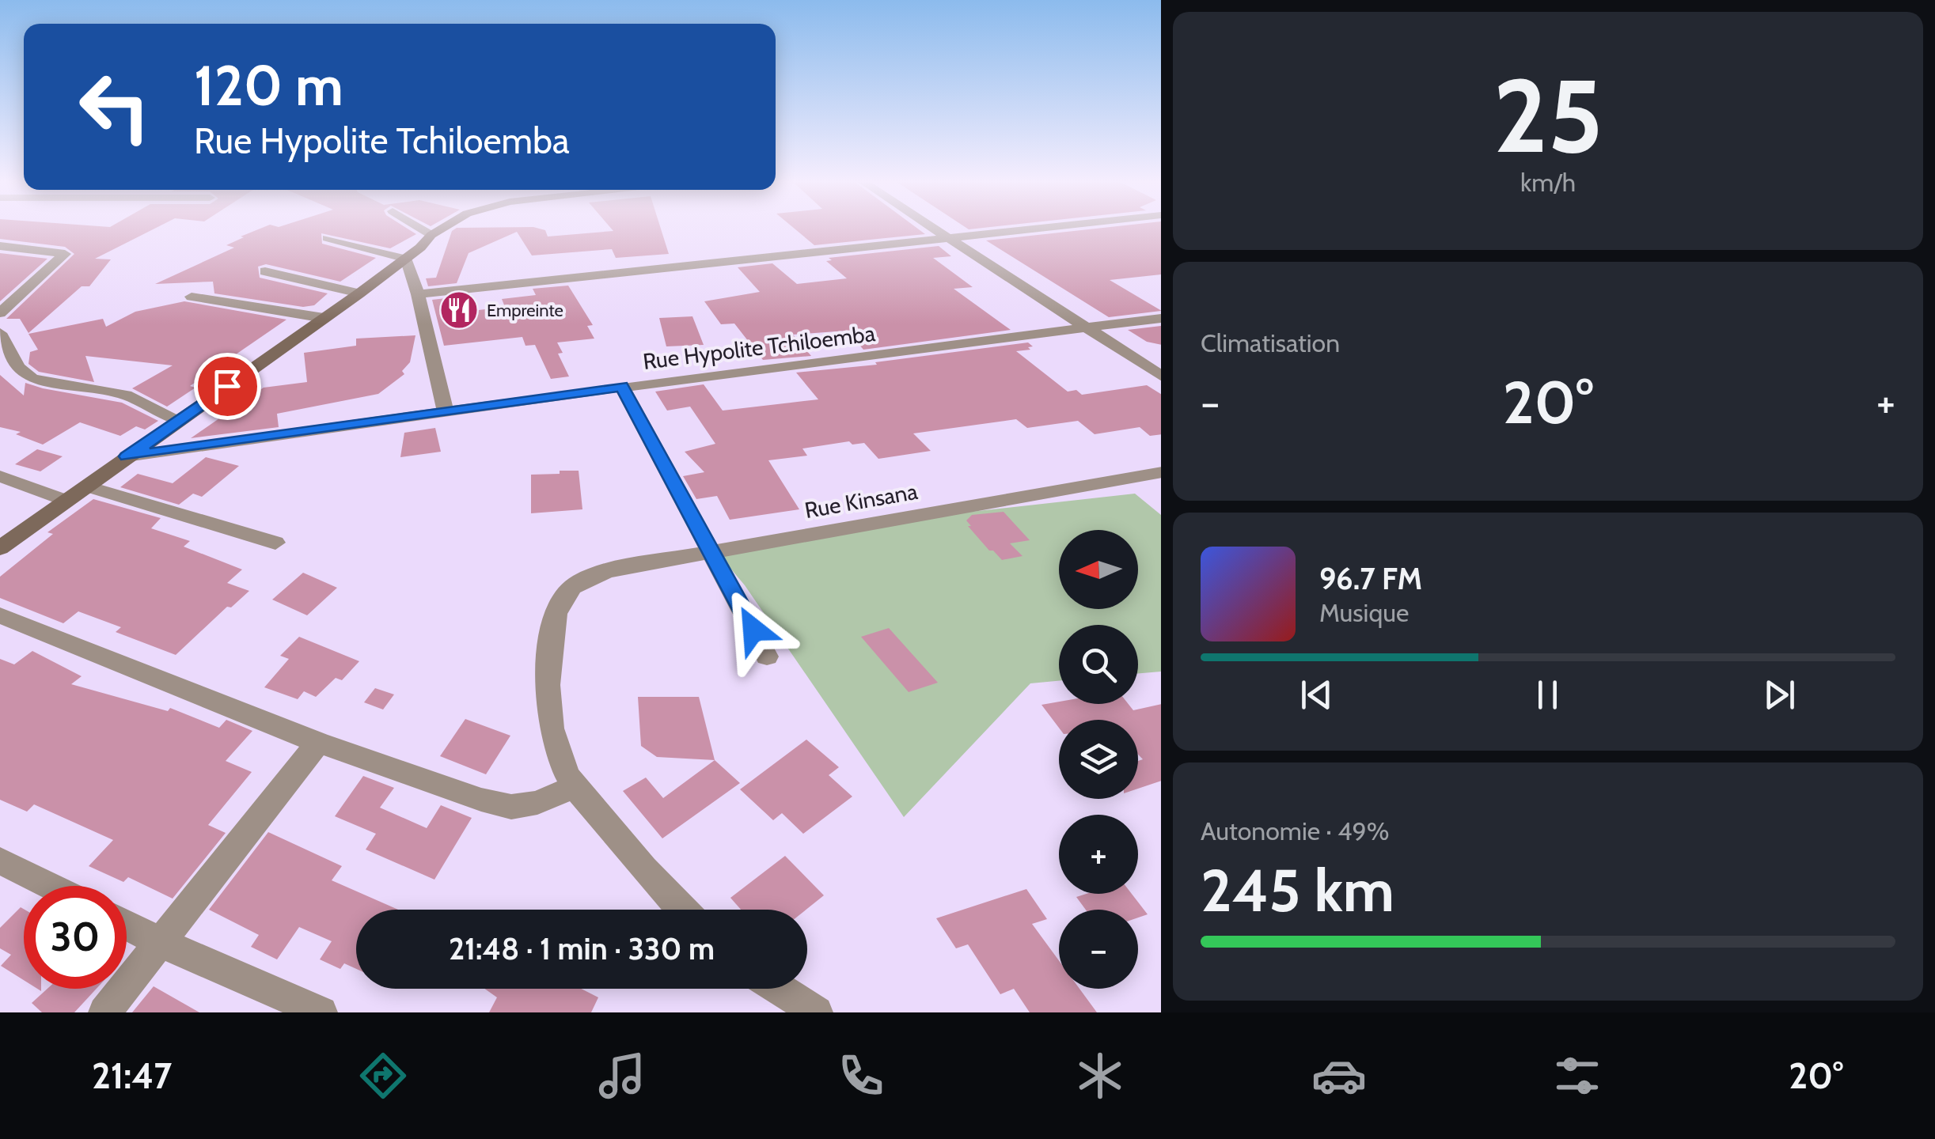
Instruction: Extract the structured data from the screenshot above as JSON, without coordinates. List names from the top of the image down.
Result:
{
  "streets": {
    "street": ["Rue Hypolite Tchiloemba", "Rue Kinsana"]
  },
  "places": {
    "restaurant": ["Empreinte"]
  },
  "north": "left",
  "page": {
    "tile": [
      ["25", "km/h"],
      "Climatisation",
      ["Autonomie · 49%", "245 km"]
    ],
    "turn": ["120 m", "Rue Hypolite Tchiloemba"],
    "heat": ["−", "20°", "+"],
    "map_buttons": ["+", "−"],
    "song": ["96.7 FM", "Musique"],
    "limit": "30",
    "trip": "21:48 · 1 min · 330 m",
    "tabs": ["21:47", "20°"]
  }
}
